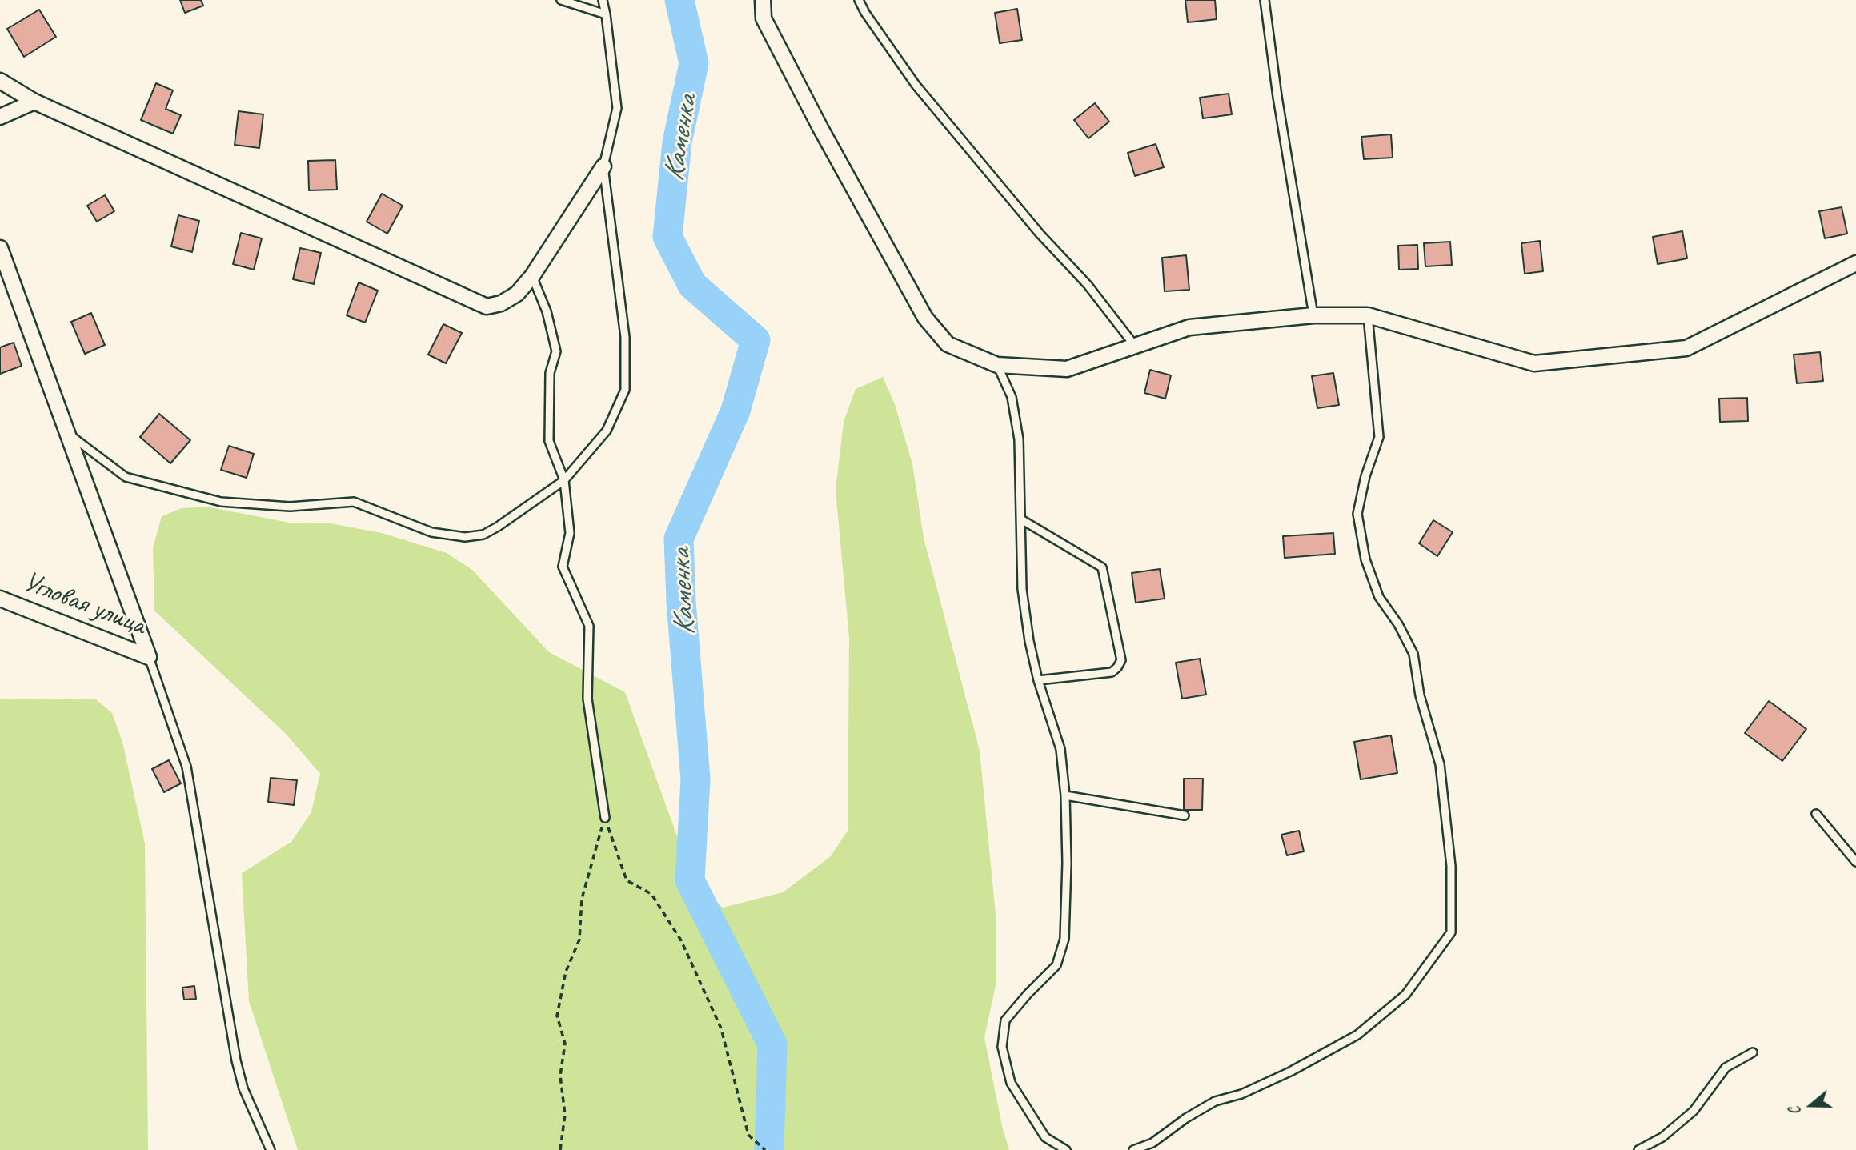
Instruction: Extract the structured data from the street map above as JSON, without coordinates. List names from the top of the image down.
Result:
{
  "streets": {
    "street": ["Угловая улица"]
  },
  "water": ["Каменка"],
  "north": "left"
}
